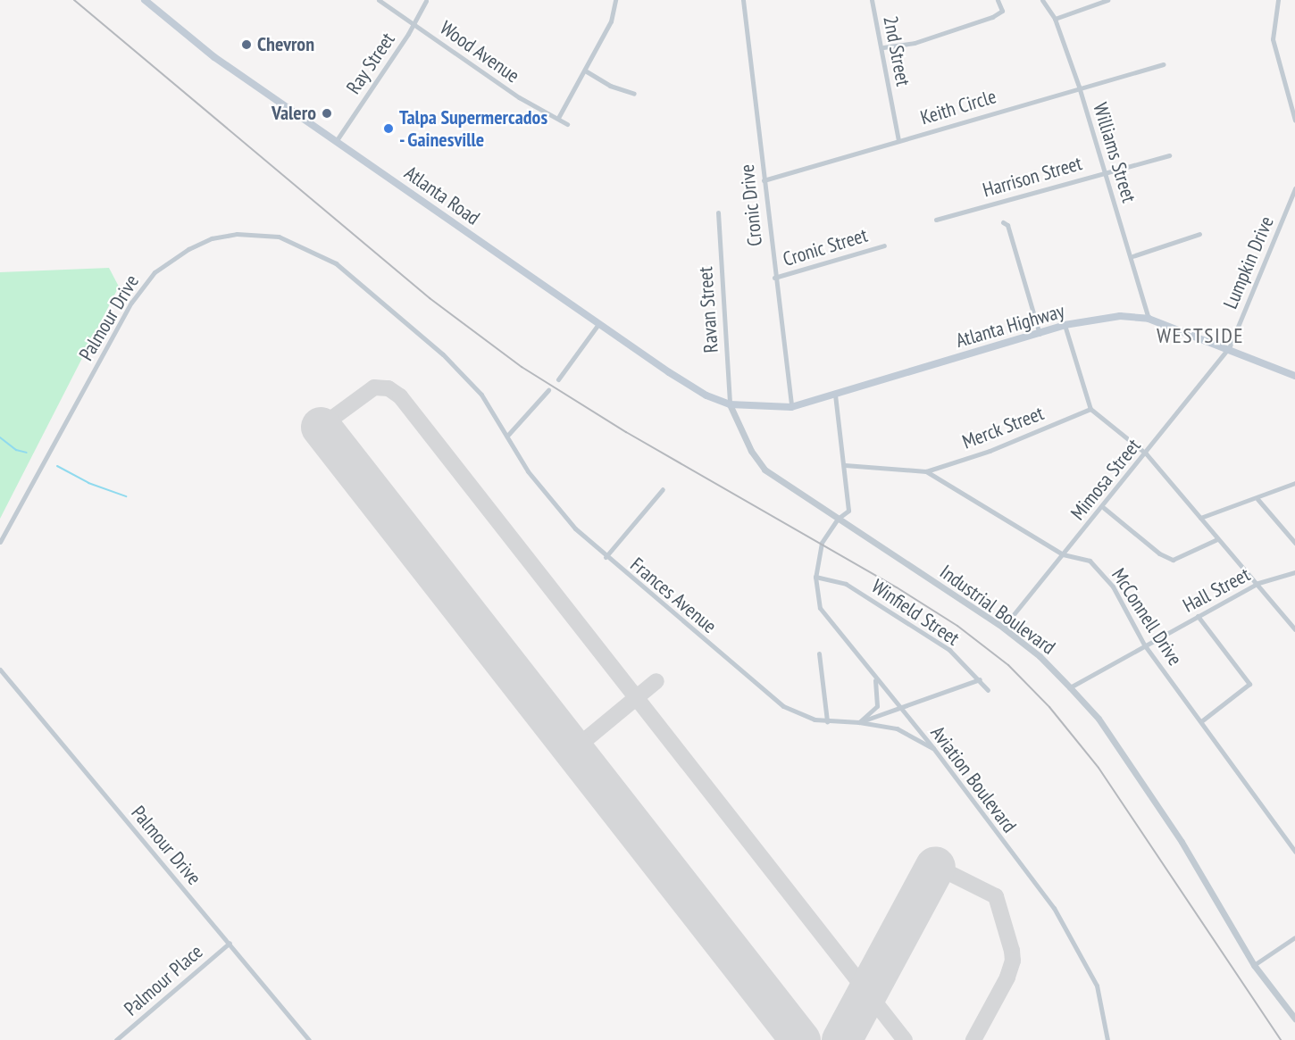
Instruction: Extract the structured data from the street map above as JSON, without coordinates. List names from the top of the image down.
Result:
{
  "streets": {
    "main road": ["Atlanta Road", "Atlanta Highway"],
    "street": [
      "2nd Street",
      "Wood Avenue",
      "Ray Street",
      "Keith Circle",
      "Williams Street",
      "Harrison Street",
      "Cronic Drive",
      "Cronic Street",
      "Lumpkin Drive",
      "Ravan Street",
      "Palmour Drive",
      "Merck Street",
      "Mimosa Street",
      "Hall Street",
      "Frances Avenue",
      "Industrial Boulevard",
      "Winfield Street",
      "McConnell Drive",
      "Aviation Boulevard",
      "Palmour Place"
    ]
  },
  "crossings": [
    ["2nd Street", "Keith Circle"],
    ["Wood Avenue", "Ray Street"],
    ["Ray Street", "Atlanta Road"],
    ["Keith Circle", "Williams Street"],
    ["Keith Circle", "Cronic Drive"],
    ["Williams Street", "Harrison Street"],
    ["Williams Street", "Atlanta Highway"],
    ["Atlanta Road", "Ravan Street"],
    ["Atlanta Road", "Atlanta Highway"],
    ["Atlanta Road", "Industrial Boulevard"],
    ["Cronic Drive", "Cronic Street"],
    ["Cronic Drive", "Atlanta Highway"],
    ["Lumpkin Drive", "Atlanta Highway"],
    ["Lumpkin Drive", "Mimosa Street"],
    ["Ravan Street", "Atlanta Highway"],
    ["Ravan Street", "Industrial Boulevard"],
    ["Palmour Drive", "Frances Avenue"],
    ["Palmour Drive", "Palmour Place"],
    ["Atlanta Highway", "Mimosa Street"],
    ["Atlanta Highway", "Industrial Boulevard"],
    ["Merck Street", "McConnell Drive"],
    ["Mimosa Street", "Industrial Boulevard"],
    ["Mimosa Street", "McConnell Drive"],
    ["Hall Street", "Industrial Boulevard"],
    ["Hall Street", "McConnell Drive"],
    ["Frances Avenue", "Winfield Street"],
    ["Frances Avenue", "Aviation Boulevard"],
    ["Industrial Boulevard", "Aviation Boulevard"],
    ["Winfield Street", "Aviation Boulevard"]
  ],
  "districts": ["WESTSIDE"],
  "places": ["Chevron", "Valero", "Talpa Supermercados - Gainesville"]
}
